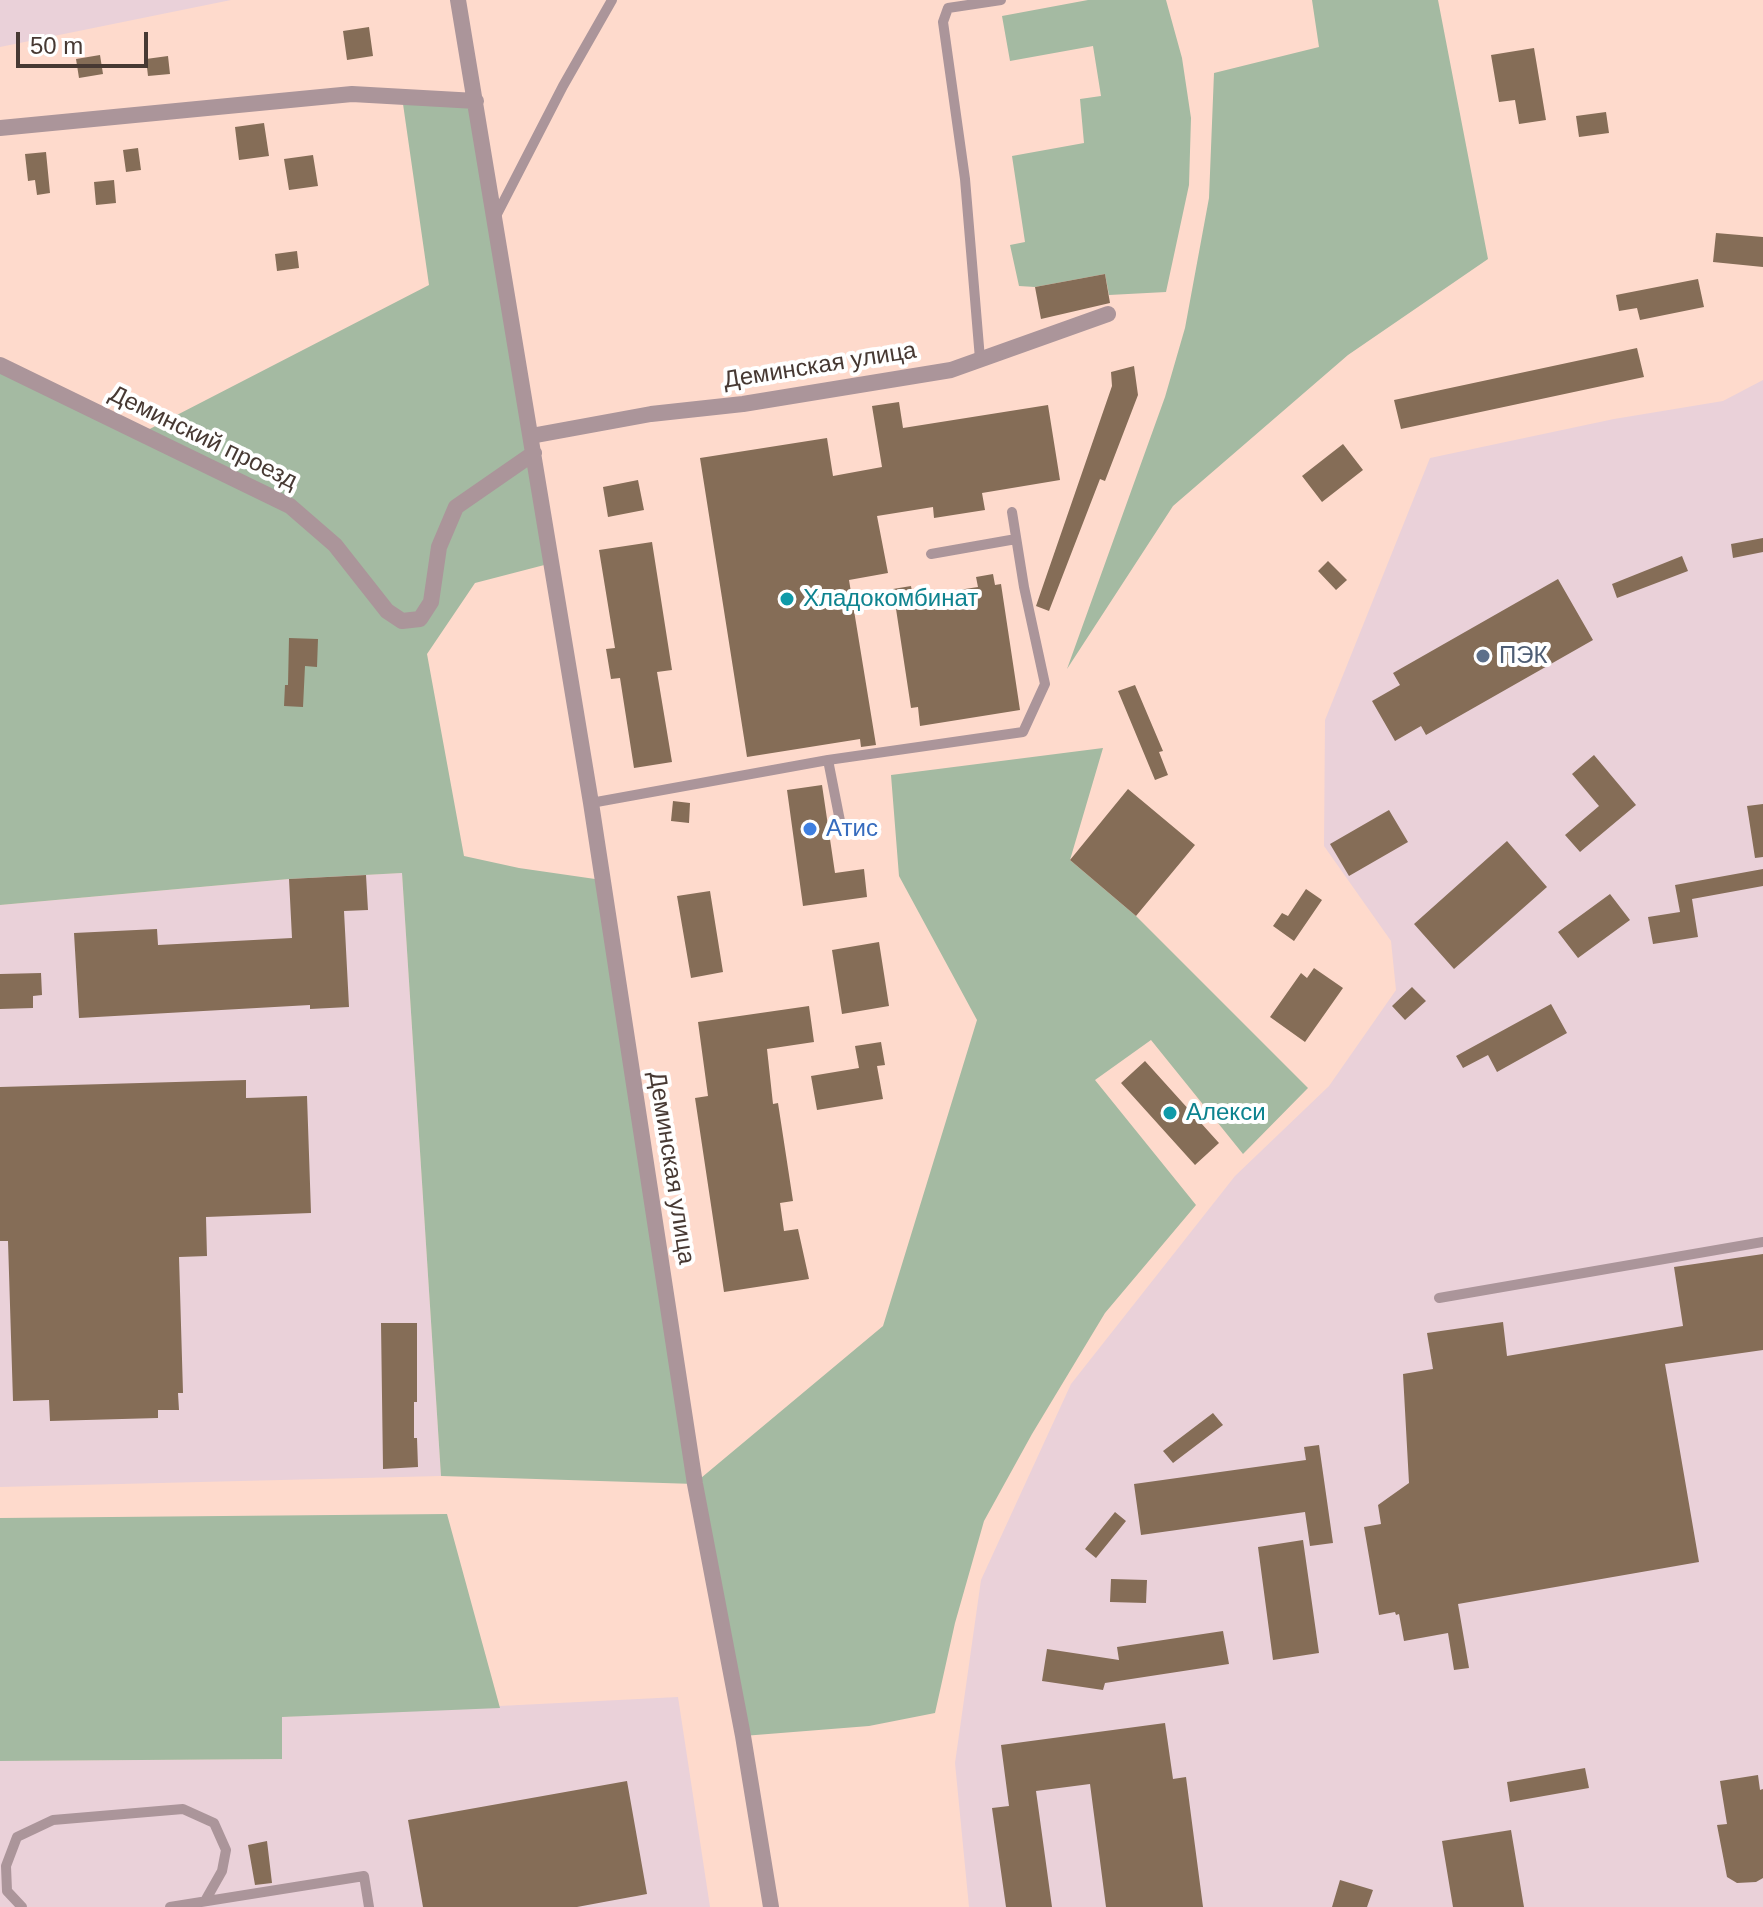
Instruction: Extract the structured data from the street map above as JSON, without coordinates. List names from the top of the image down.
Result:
{
  "streets": {
    "street": ["Деминская улица", "Деминский проезд"]
  },
  "crossings": [
    ["Деминская улица", "Деминский проезд"]
  ],
  "places": [
    "Хладокомбинат",
    "ПЭК",
    "Атис",
    "Алекси"
  ],
  "scale_bar": "50 m"
}
